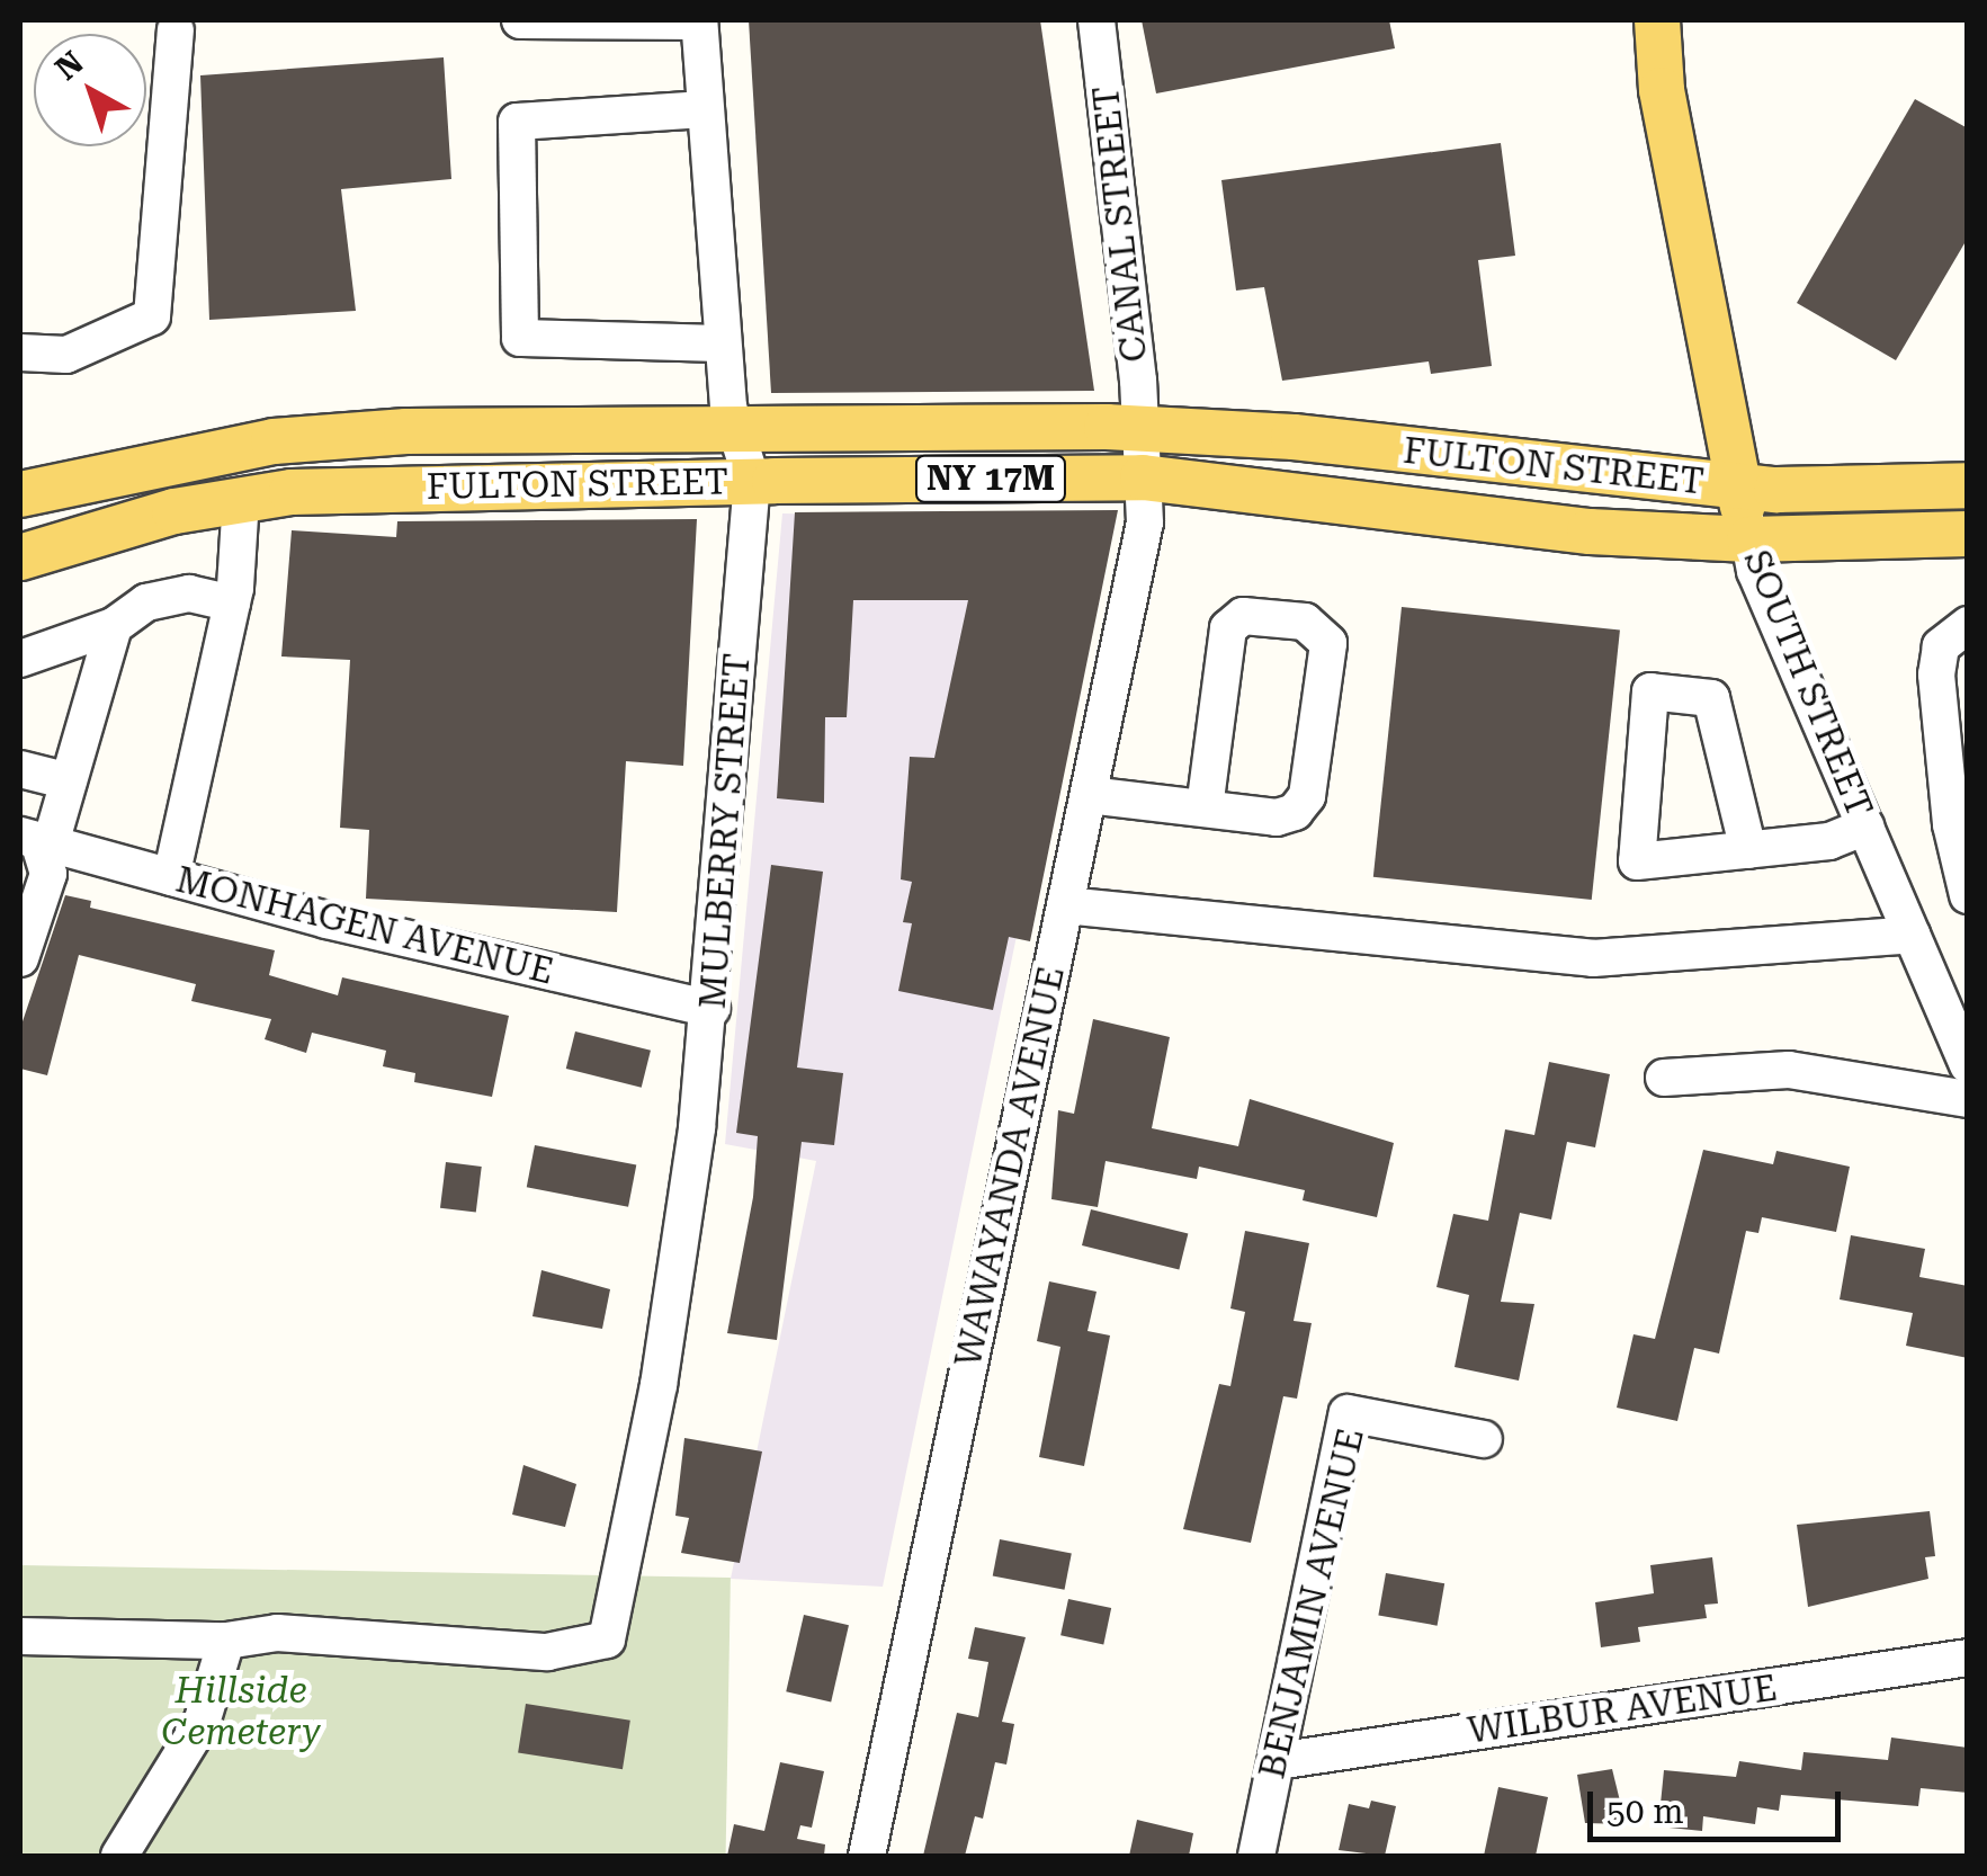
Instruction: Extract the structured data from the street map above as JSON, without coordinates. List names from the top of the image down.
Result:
{
  "streets": {
    "main road": ["FULTON STREET", "NY 17M", "SOUTH STREET"],
    "street": [
      "CANAL STREET",
      "MULBERRY STREET",
      "MONHAGEN AVENUE",
      "WAWAYANDA AVENUE",
      "BENJAMIN AVENUE",
      "WILBUR AVENUE"
    ]
  },
  "crossings": [
    ["CANAL STREET", "FULTON STREET"],
    ["FULTON STREET", "SOUTH STREET"],
    ["FULTON STREET", "MULBERRY STREET"],
    ["FULTON STREET", "WAWAYANDA AVENUE"],
    ["MULBERRY STREET", "MONHAGEN AVENUE"],
    ["BENJAMIN AVENUE", "WILBUR AVENUE"]
  ],
  "parks": ["Hillside Cemetery"],
  "scale_bar": "50 m",
  "north": "top left"
}
